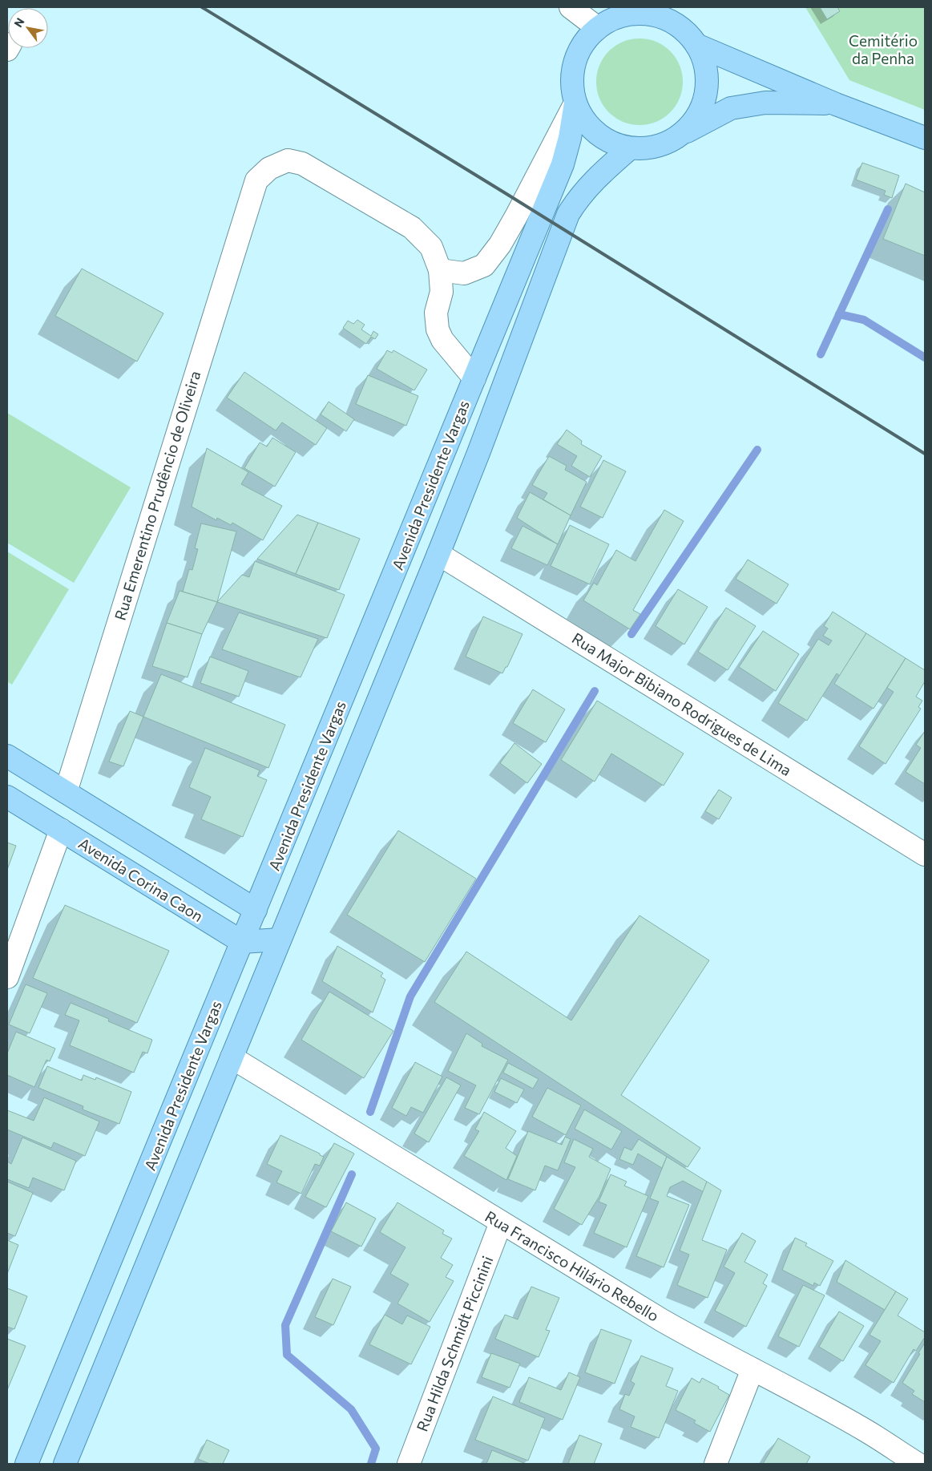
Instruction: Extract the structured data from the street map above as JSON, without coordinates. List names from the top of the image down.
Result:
{
  "streets": {
    "main road": ["Avenida Presidente Vargas", "Avenida Corina Caon"],
    "street": [
      "Rua Emerentino Prudêncio de Oliveira",
      "Rua Major Bibiano Rodrigues de Lima",
      "Rua Francisco Hilário Rebello",
      "Rua Hilda Schmidt Piccinini"
    ]
  },
  "crossings": [
    ["Avenida Presidente Vargas", "Rua Emerentino Prudêncio de Oliveira"],
    ["Avenida Presidente Vargas", "Rua Major Bibiano Rodrigues de Lima"],
    ["Avenida Presidente Vargas", "Avenida Corina Caon"],
    ["Avenida Presidente Vargas", "Rua Francisco Hilário Rebello"],
    ["Rua Francisco Hilário Rebello", "Rua Hilda Schmidt Piccinini"]
  ],
  "parks": ["Cemitério da Penha"],
  "north": "top left"
}
